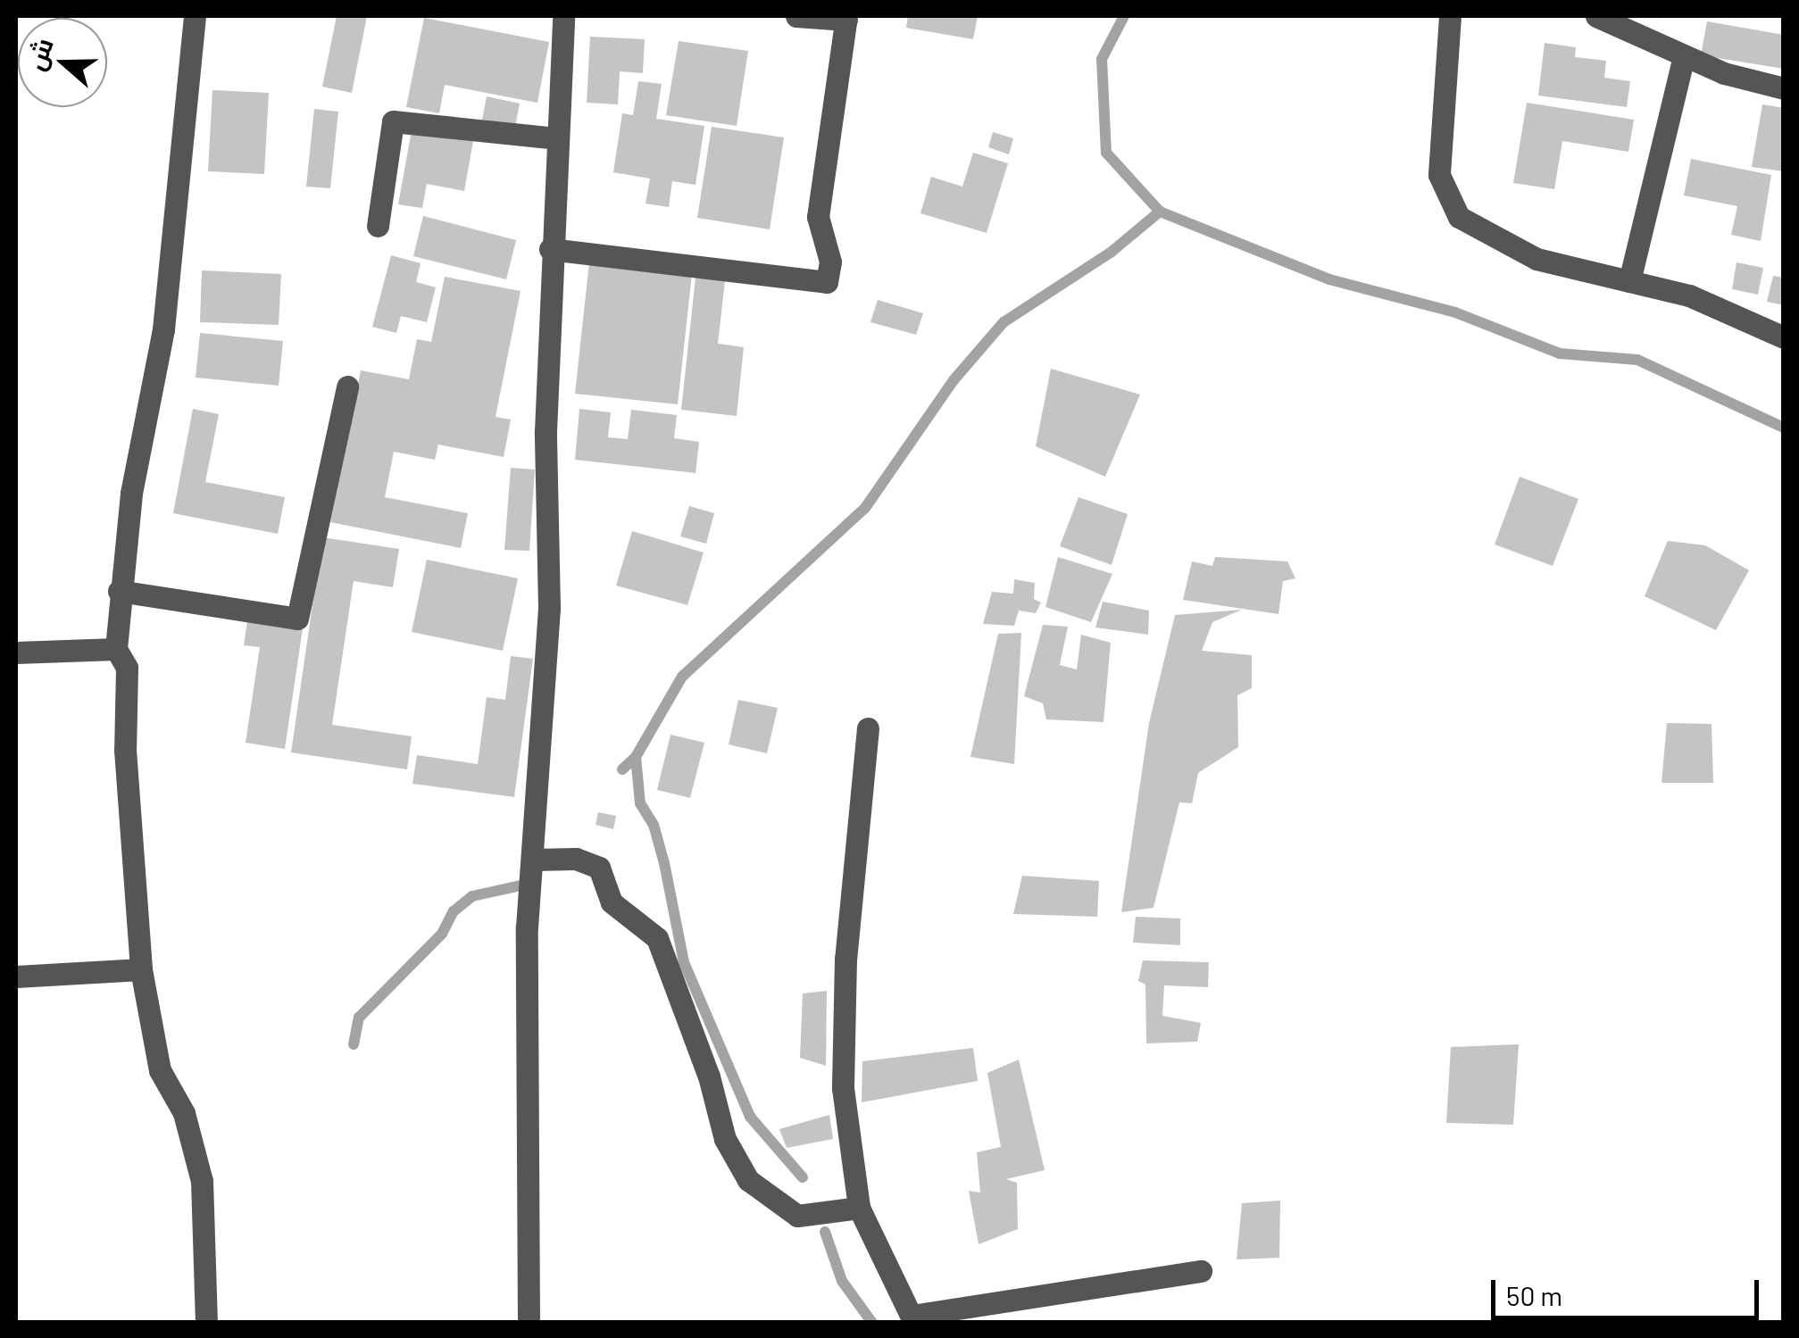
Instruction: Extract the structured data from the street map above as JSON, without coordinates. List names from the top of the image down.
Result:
{
  "scale_bar": "50 m",
  "north": "left"
}
